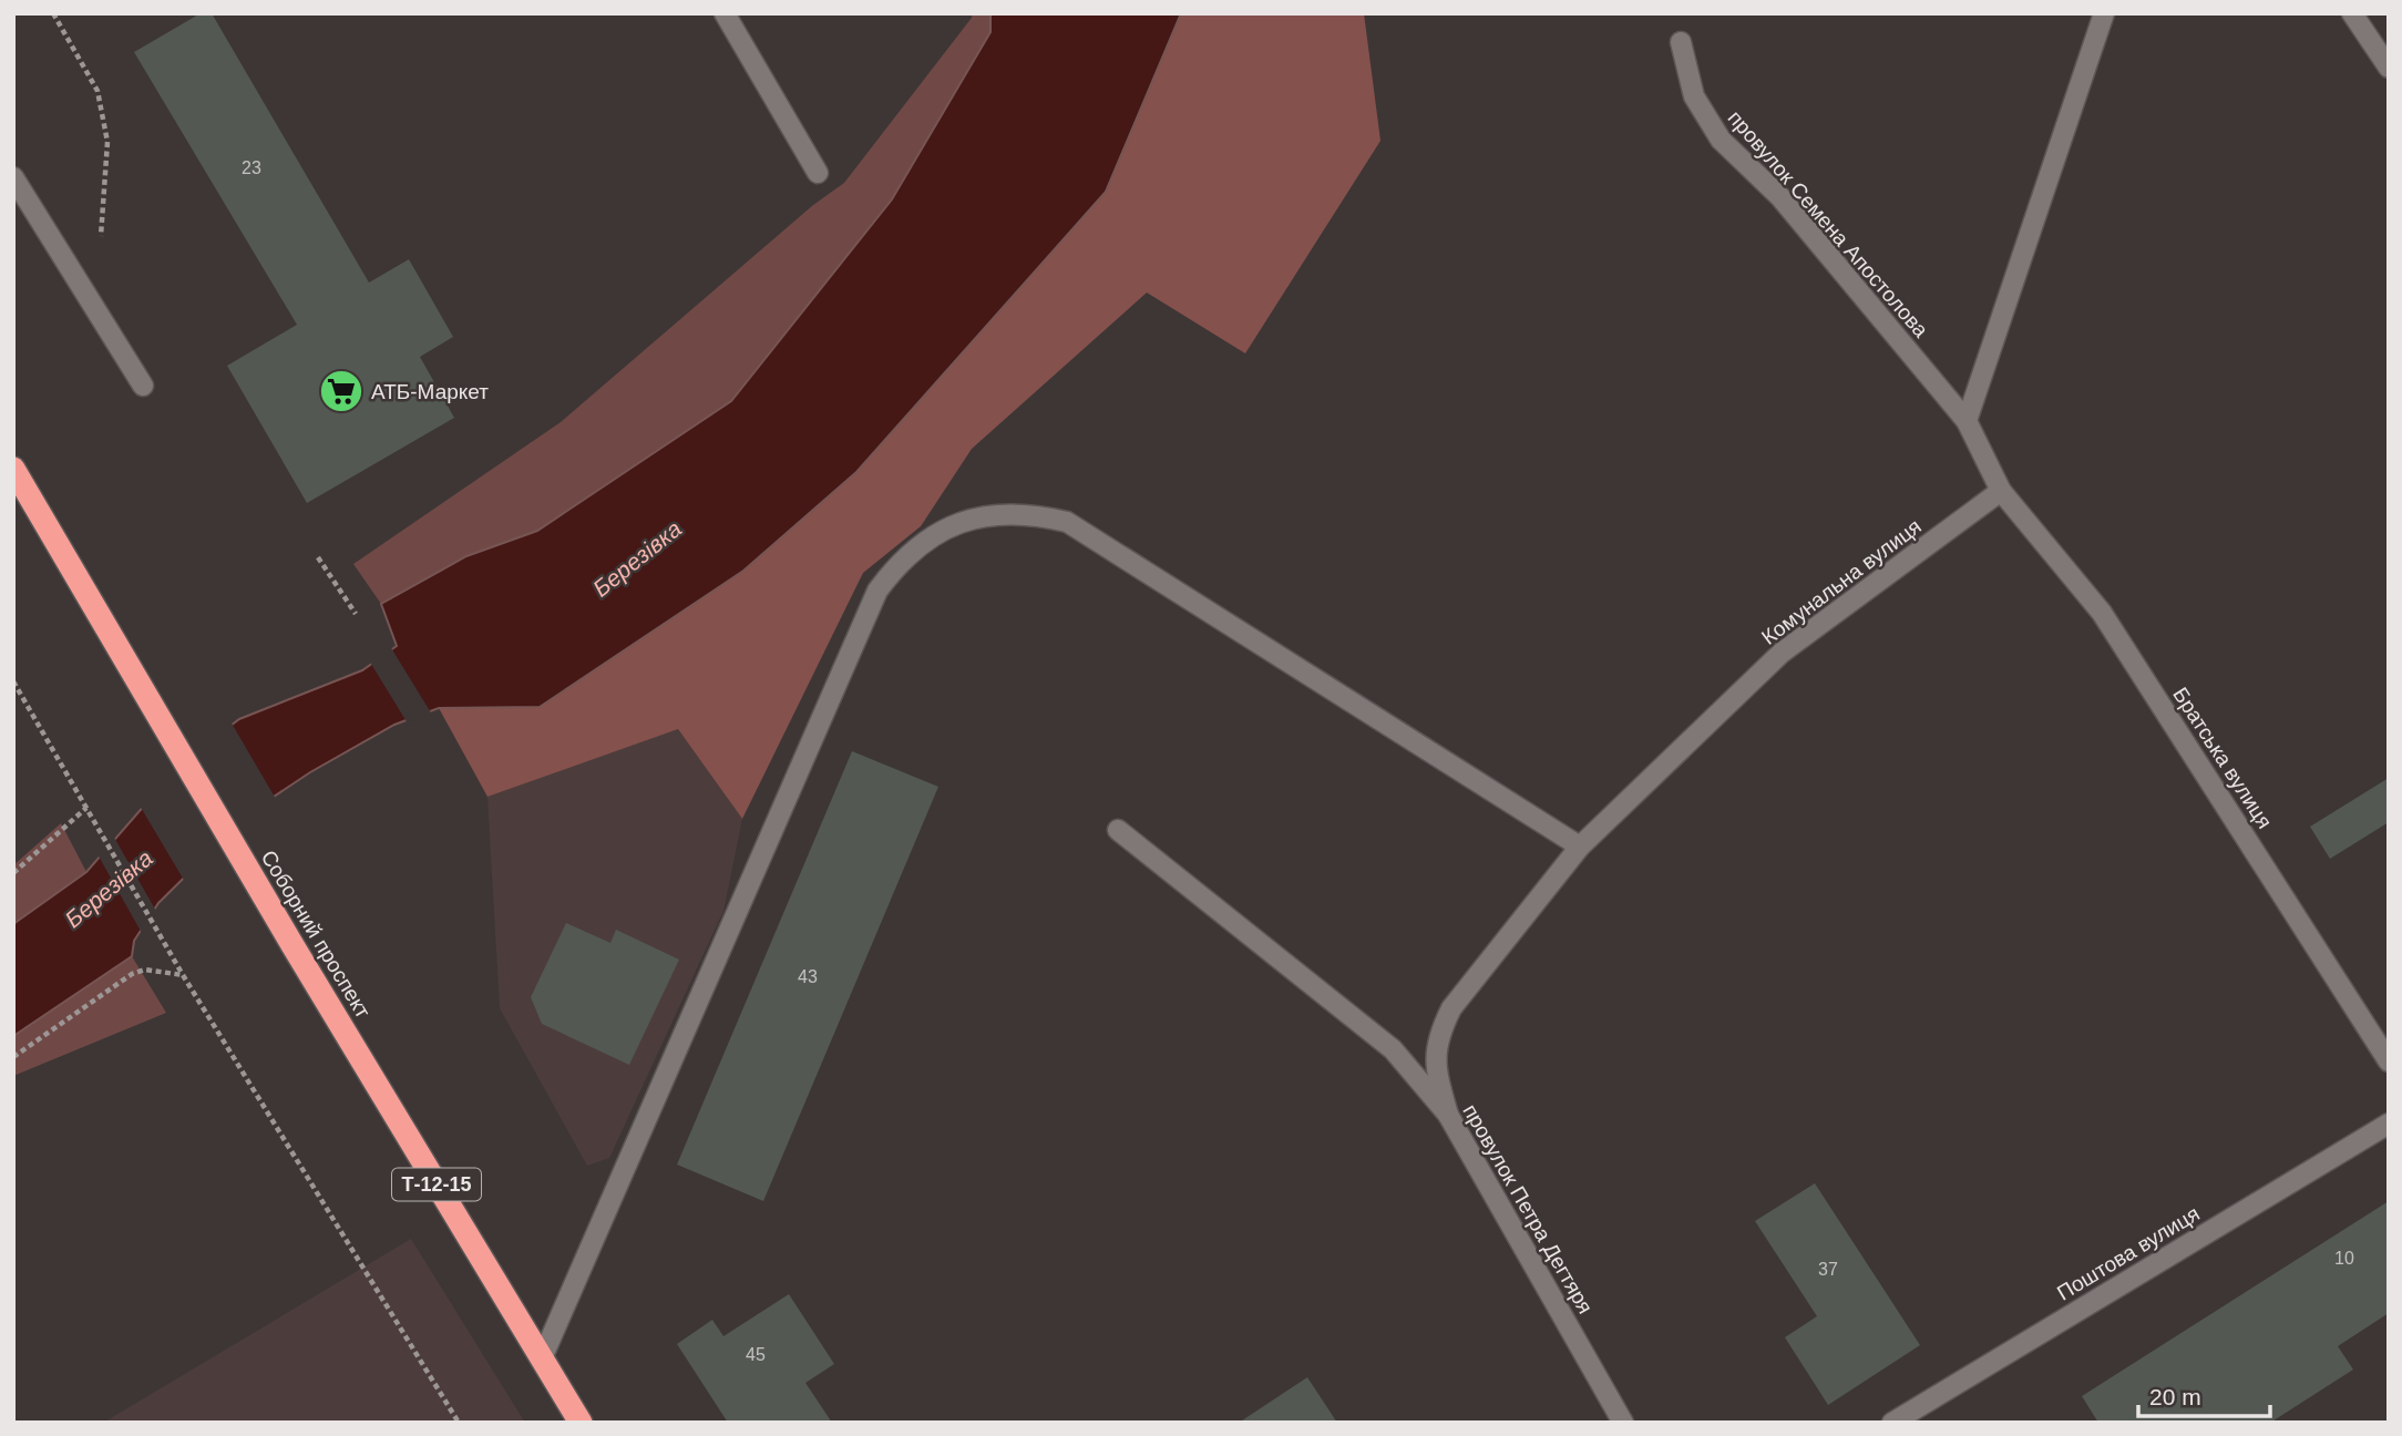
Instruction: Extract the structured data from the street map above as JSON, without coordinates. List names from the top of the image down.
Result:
{
  "streets": {
    "highway": ["Соборний проспект", "Т-12-15"],
    "street": [
      "провулок Семена Апостолова",
      "Комунальна вулиця",
      "Братська вулиця",
      "провулок Петра Дегтяря",
      "Поштова вулиця"
    ]
  },
  "crossings": [
    ["Комунальна вулиця", "Братська вулиця"],
    ["Комунальна вулиця", "провулок Петра Дегтяря"]
  ],
  "water": ["Березівка"],
  "places": {
    "supermarket": ["АТБ-Маркет"]
  },
  "house_numbers": [
    "23",
    "43",
    "10",
    "37",
    "45"
  ],
  "scale_bar": "20 m"
}
